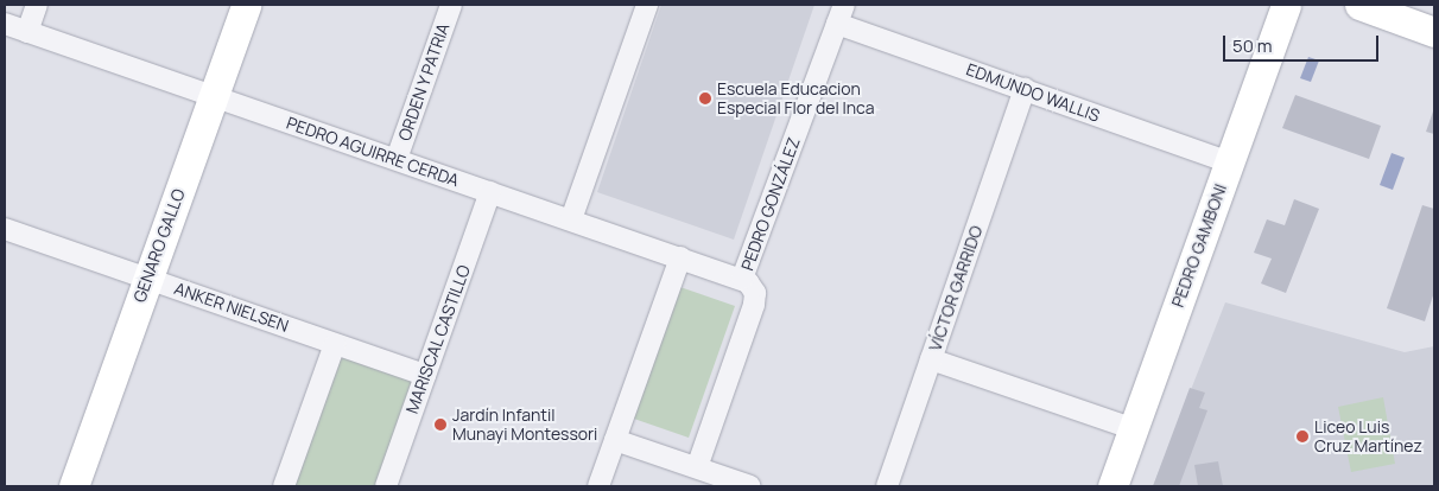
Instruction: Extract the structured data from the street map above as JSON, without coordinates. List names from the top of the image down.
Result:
{
  "streets": {
    "street": [
      "ORDEN Y PATRIA",
      "EDMUNDO WALLIS",
      "PEDRO AGUIRRE CERDA",
      "PEDRO GONZÁLEZ",
      "GENARO GALLO",
      "PEDRO GAMBONI",
      "VÍCTOR GARRIDO",
      "ANKER NIELSEN",
      "MARISCAL CASTILLO"
    ]
  },
  "crossings": [
    ["ORDEN Y PATRIA", "PEDRO AGUIRRE CERDA"],
    ["EDMUNDO WALLIS", "PEDRO GONZÁLEZ"],
    ["EDMUNDO WALLIS", "PEDRO GAMBONI"],
    ["EDMUNDO WALLIS", "VÍCTOR GARRIDO"],
    ["PEDRO AGUIRRE CERDA", "PEDRO GONZÁLEZ"],
    ["PEDRO AGUIRRE CERDA", "GENARO GALLO"],
    ["PEDRO AGUIRRE CERDA", "MARISCAL CASTILLO"],
    ["GENARO GALLO", "ANKER NIELSEN"],
    ["ANKER NIELSEN", "MARISCAL CASTILLO"]
  ],
  "places": ["Escuela Educacion Especial Flor del Inca", "Jardín Infantil Munayi Montessori", "Liceo Luis Cruz Martínez"],
  "scale_bar": "50 m"
}
